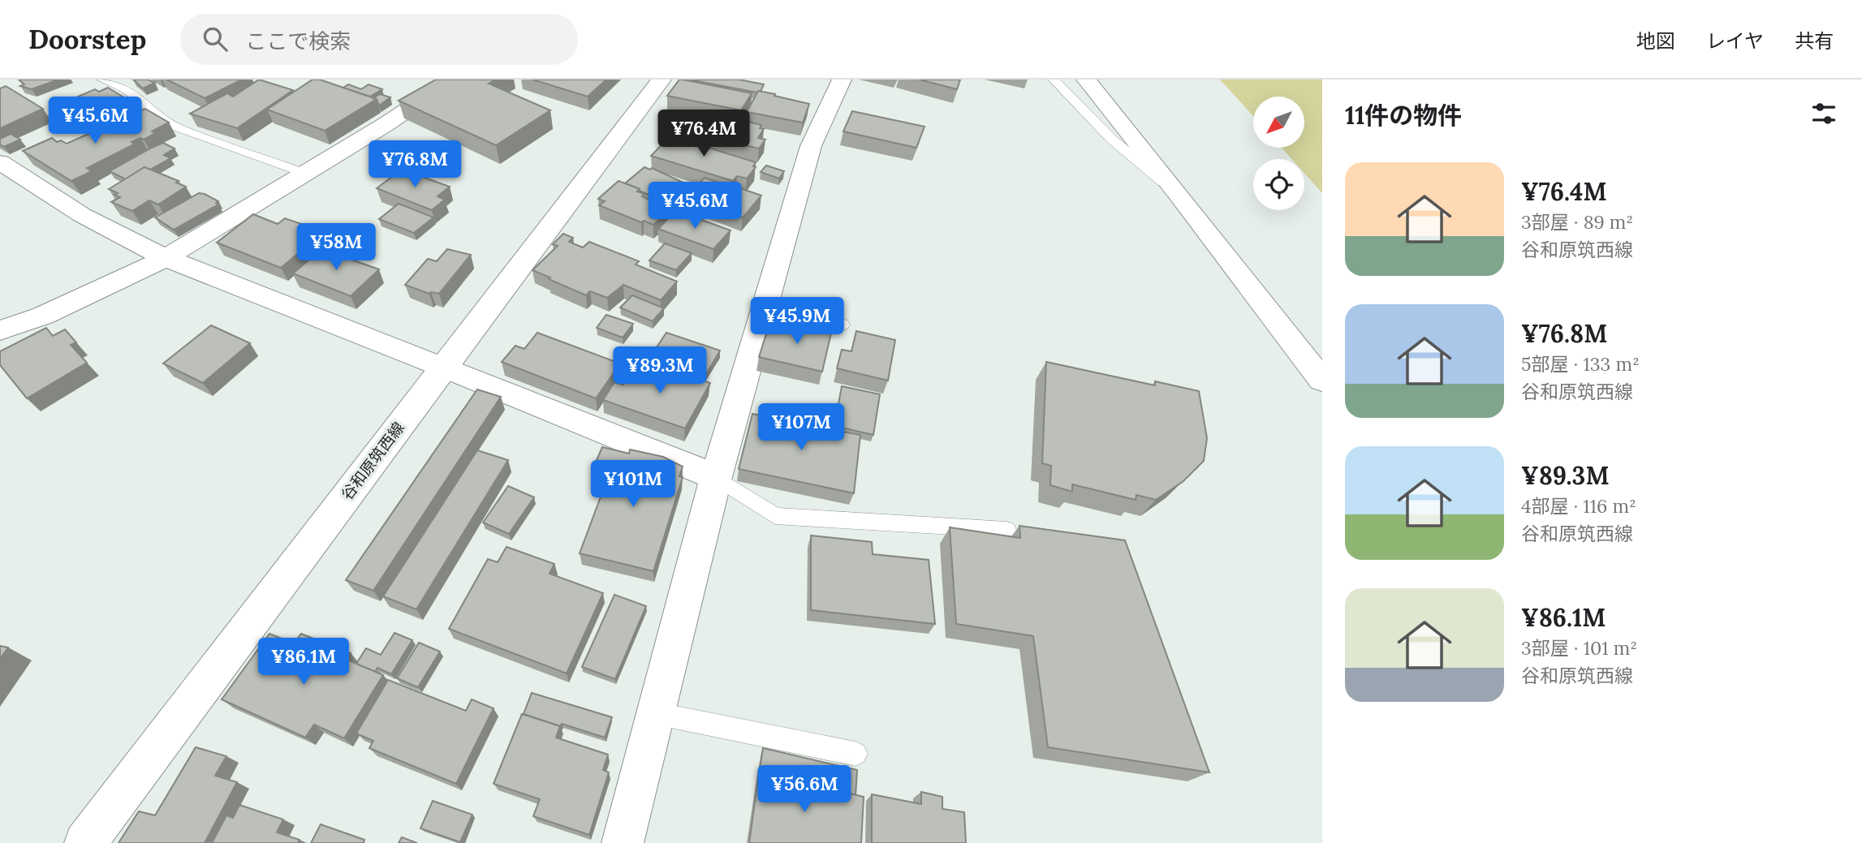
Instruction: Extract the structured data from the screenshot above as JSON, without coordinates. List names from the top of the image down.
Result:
{
  "streets": {
    "street": ["谷和原筑西線"]
  },
  "north": "bottom left",
  "page": {
    "header": "Doorstep",
    "search": "ここで検索",
    "nav": ["地図", "レイヤ", "共有"],
    "heading": "11件の物件",
    "price": [
      "¥45.6M",
      "¥76.4M",
      "¥76.8M",
      "¥45.6M",
      "¥58M",
      "¥45.9M",
      "¥89.3M",
      "¥107M",
      "¥101M",
      "¥86.1M",
      "¥56.6M"
    ],
    "list": [
      {
        "name": "¥76.4M",
        "note": "3部屋 · 89 m² · 谷和原筑西線"
      },
      {
        "name": "¥76.8M",
        "note": "5部屋 · 133 m² · 谷和原筑西線"
      },
      {
        "name": "¥89.3M",
        "note": "4部屋 · 116 m² · 谷和原筑西線"
      },
      {
        "name": "¥86.1M",
        "note": "3部屋 · 101 m² · 谷和原筑西線"
      }
    ]
  }
}
